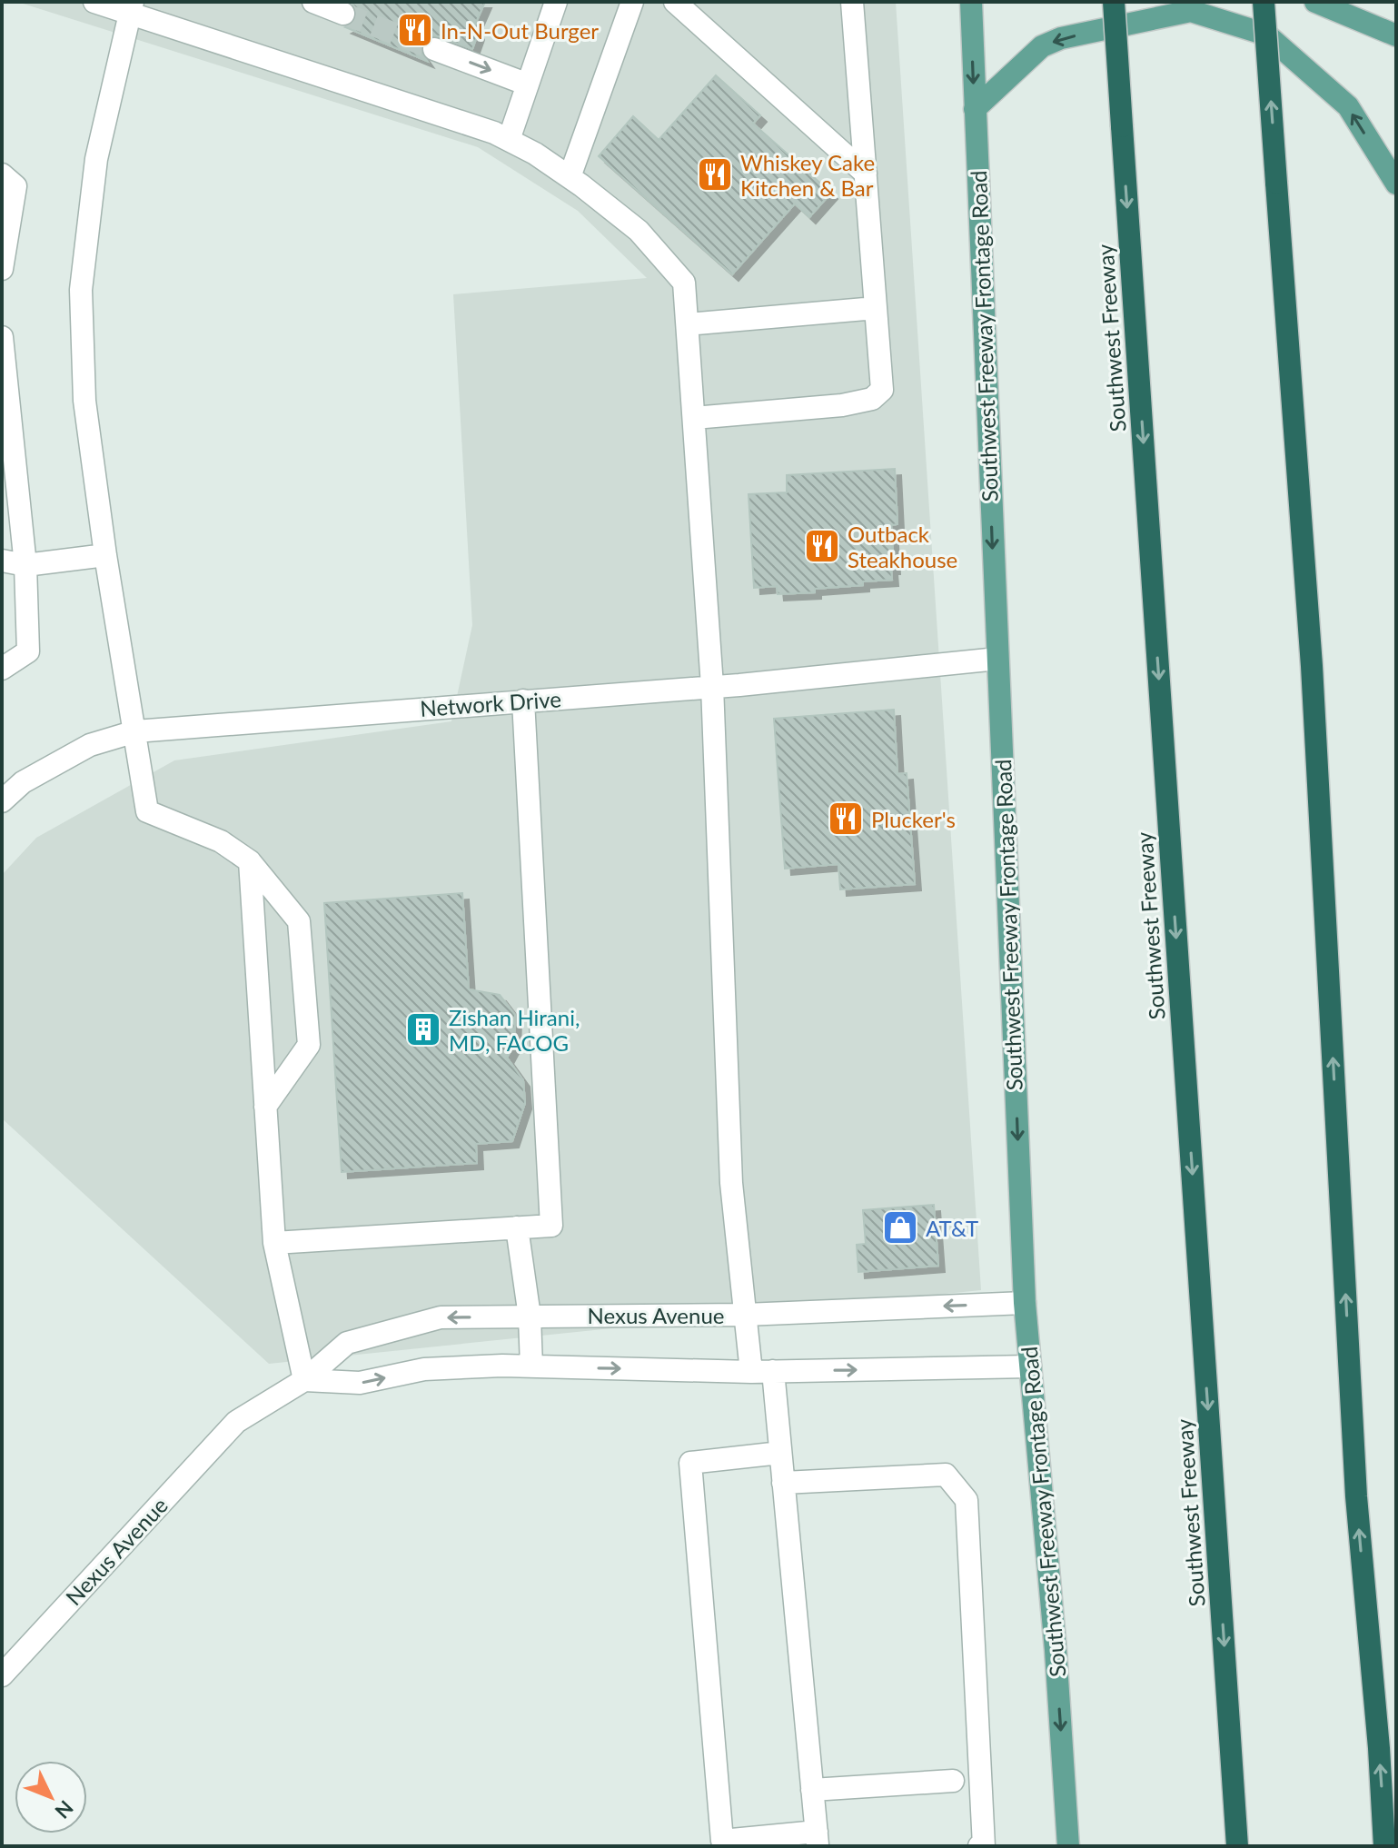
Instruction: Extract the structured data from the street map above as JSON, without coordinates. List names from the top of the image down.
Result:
{
  "streets": {
    "highway": ["Southwest Freeway"],
    "main road": ["Southwest Freeway Frontage Road"],
    "street": ["Network Drive", "Nexus Avenue"]
  },
  "crossings": [
    ["Southwest Freeway Frontage Road", "Network Drive"],
    ["Southwest Freeway Frontage Road", "Nexus Avenue"]
  ],
  "one_way": ["Southwest Freeway Frontage Road"],
  "places": {
    "restaurant": [
      "In-N-Out Burger",
      "Whiskey Cake Kitchen & Bar",
      "Outback Steakhouse",
      "Plucker's"
    ],
    "building": ["Zishan Hirani, MD, FACOG"],
    "shop": ["AT&T"]
  },
  "north": "bottom right"
}
